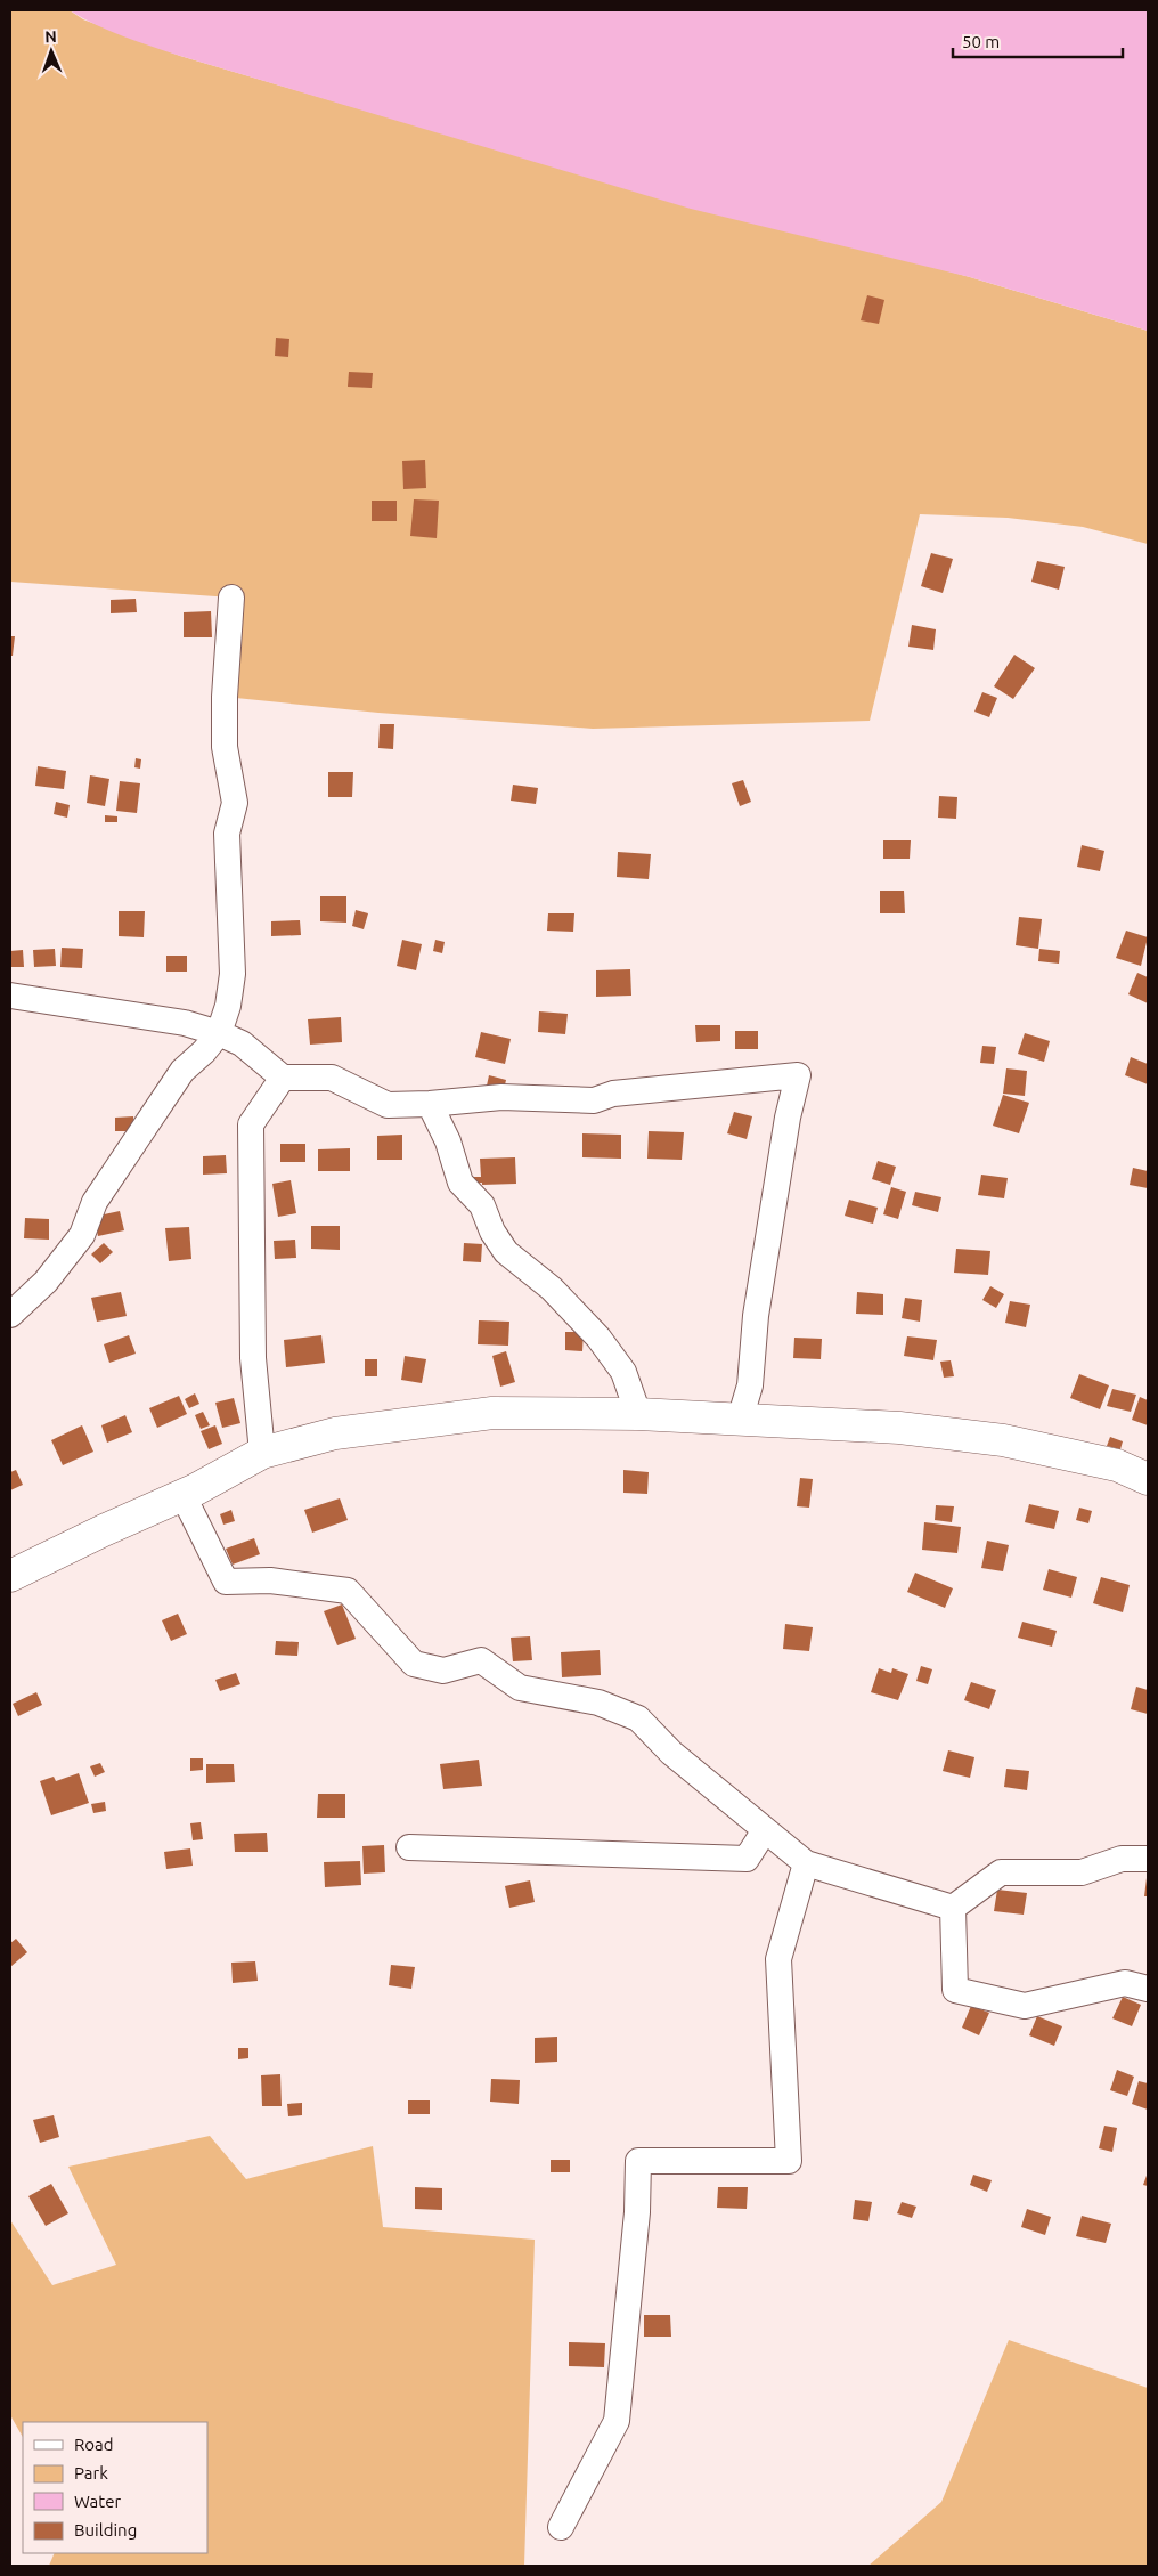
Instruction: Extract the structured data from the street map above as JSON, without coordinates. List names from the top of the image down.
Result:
{
  "legend": [
    "Road",
    "Park",
    "Water",
    "Building"
  ],
  "scale_bar": "50 m",
  "north": "top"
}
